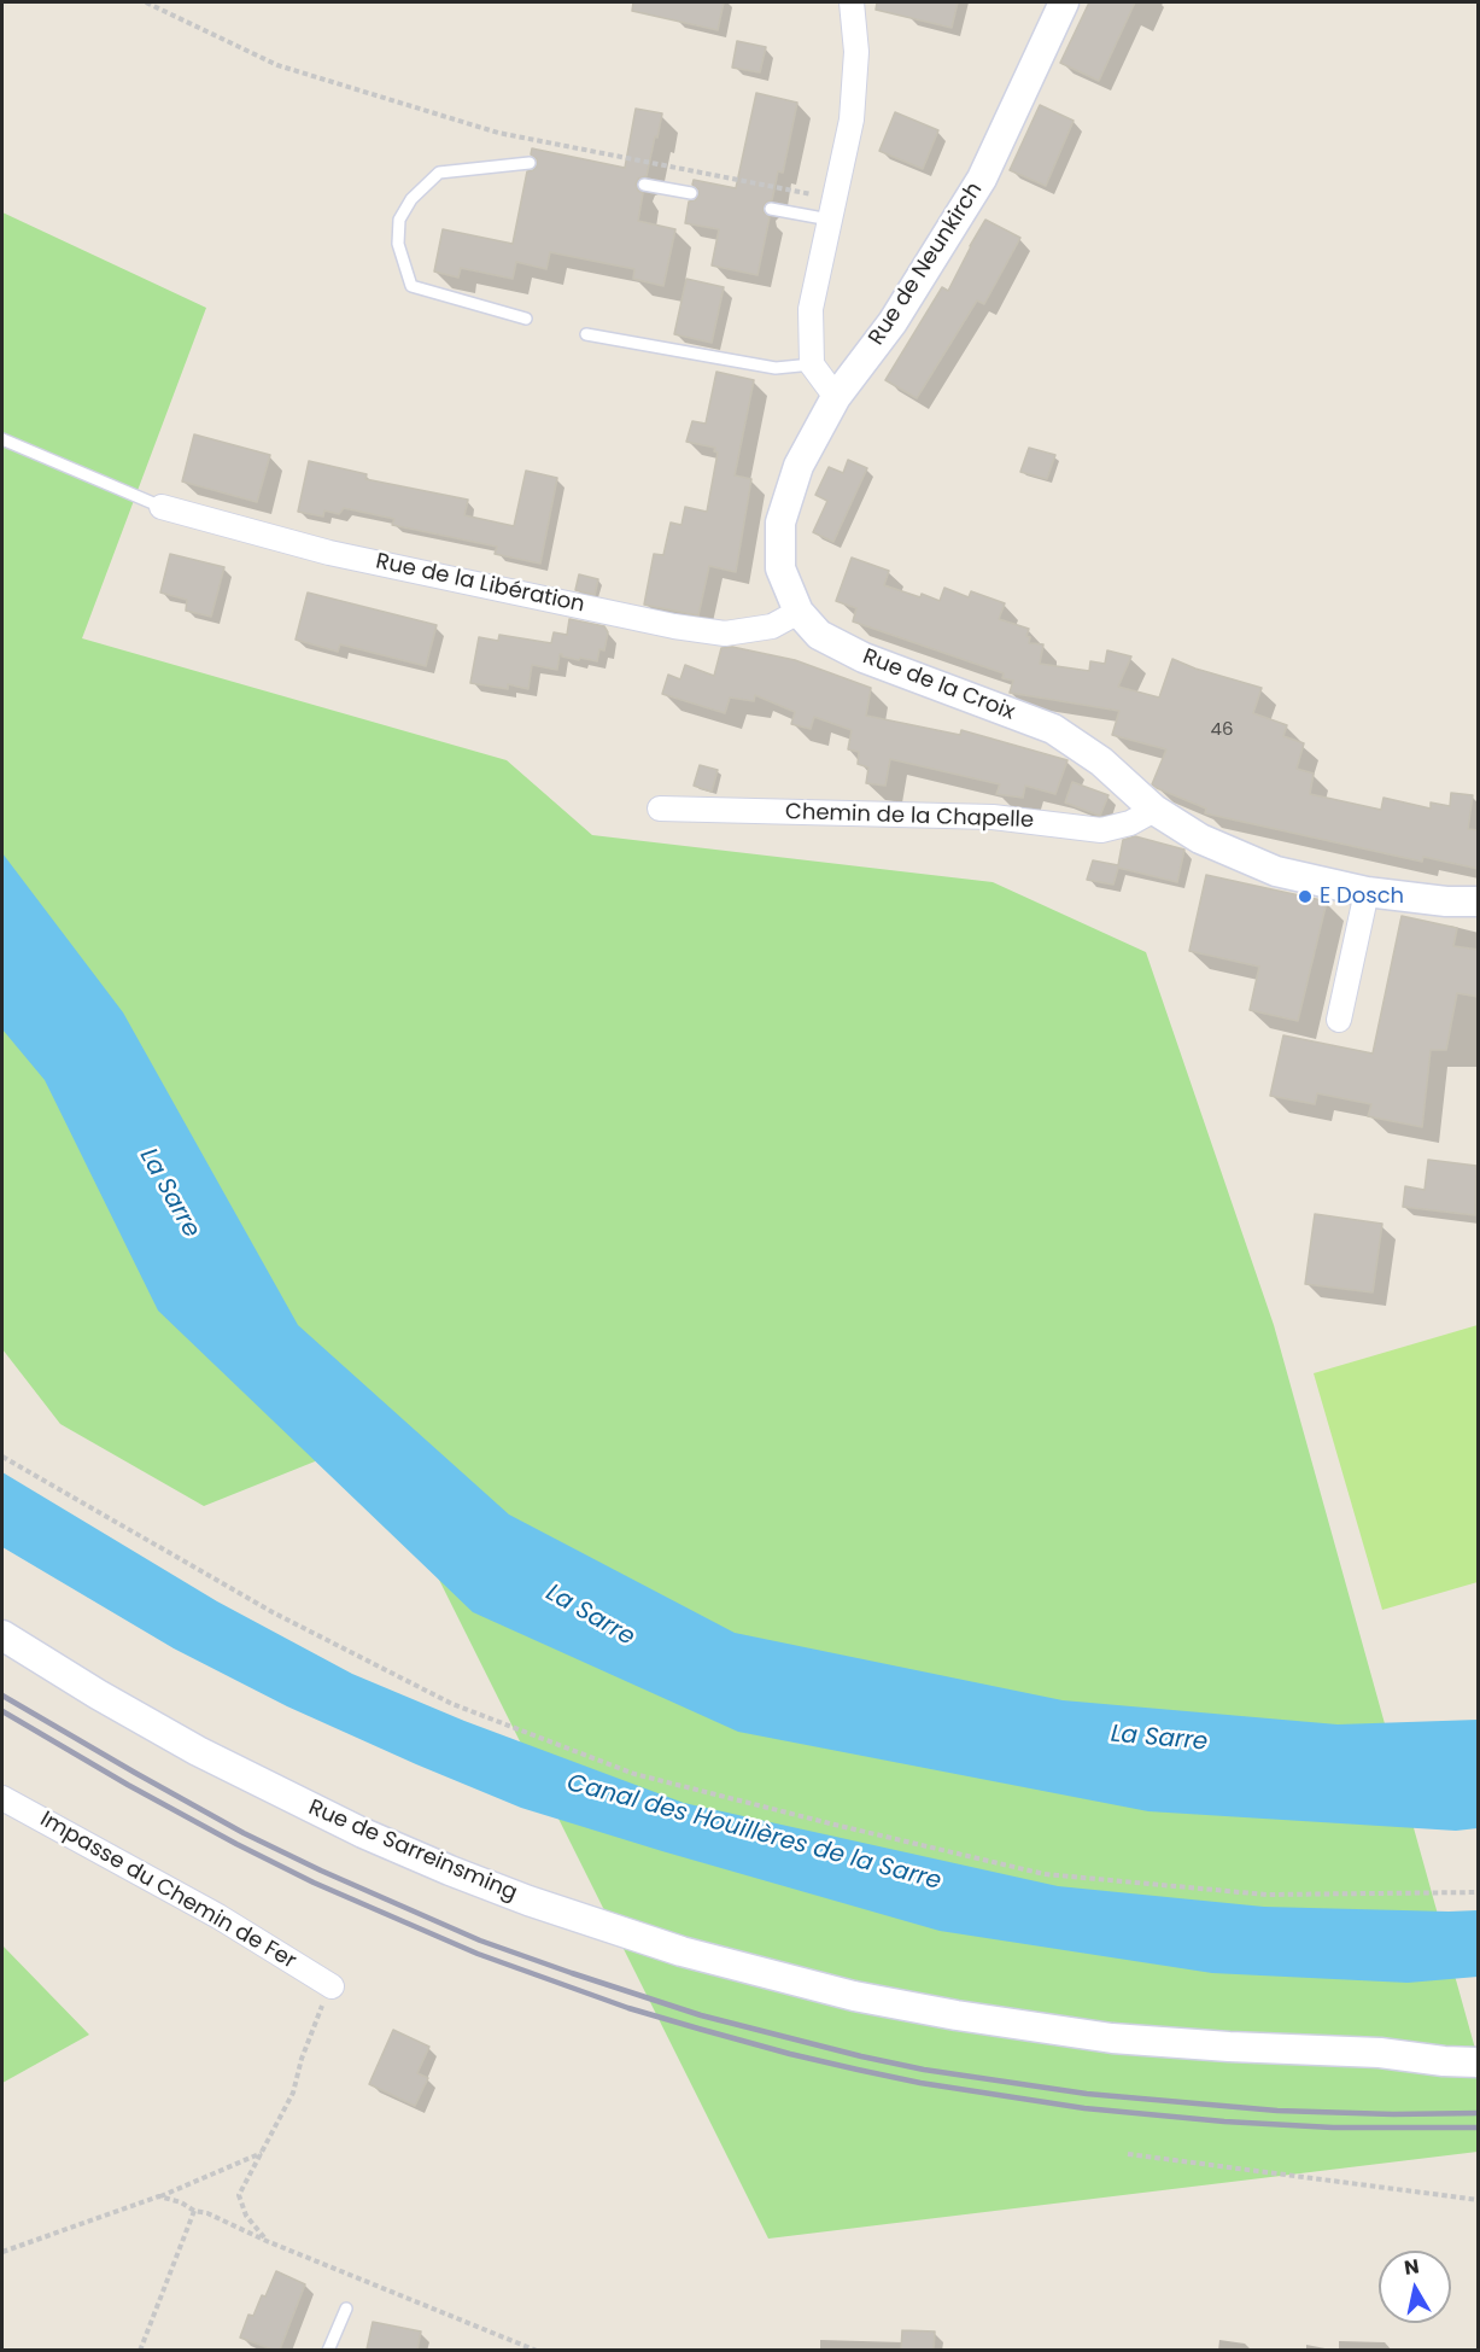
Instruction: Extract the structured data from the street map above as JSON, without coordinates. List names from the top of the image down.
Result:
{
  "streets": {
    "street": [
      "Rue de Neunkirch",
      "Rue de la Libération",
      "Rue de la Croix",
      "Chemin de la Chapelle",
      "Rue de Sarreinsming",
      "Impasse du Chemin de Fer"
    ]
  },
  "crossings": [
    ["Rue de Neunkirch", "Rue de la Croix"],
    ["Rue de la Libération", "Rue de la Croix"],
    ["Rue de la Croix", "Chemin de la Chapelle"]
  ],
  "water": ["La Sarre", "Canal des Houillères de la Sarre"],
  "places": ["E Dosch"],
  "house_numbers": ["46"],
  "north": "top"
}
